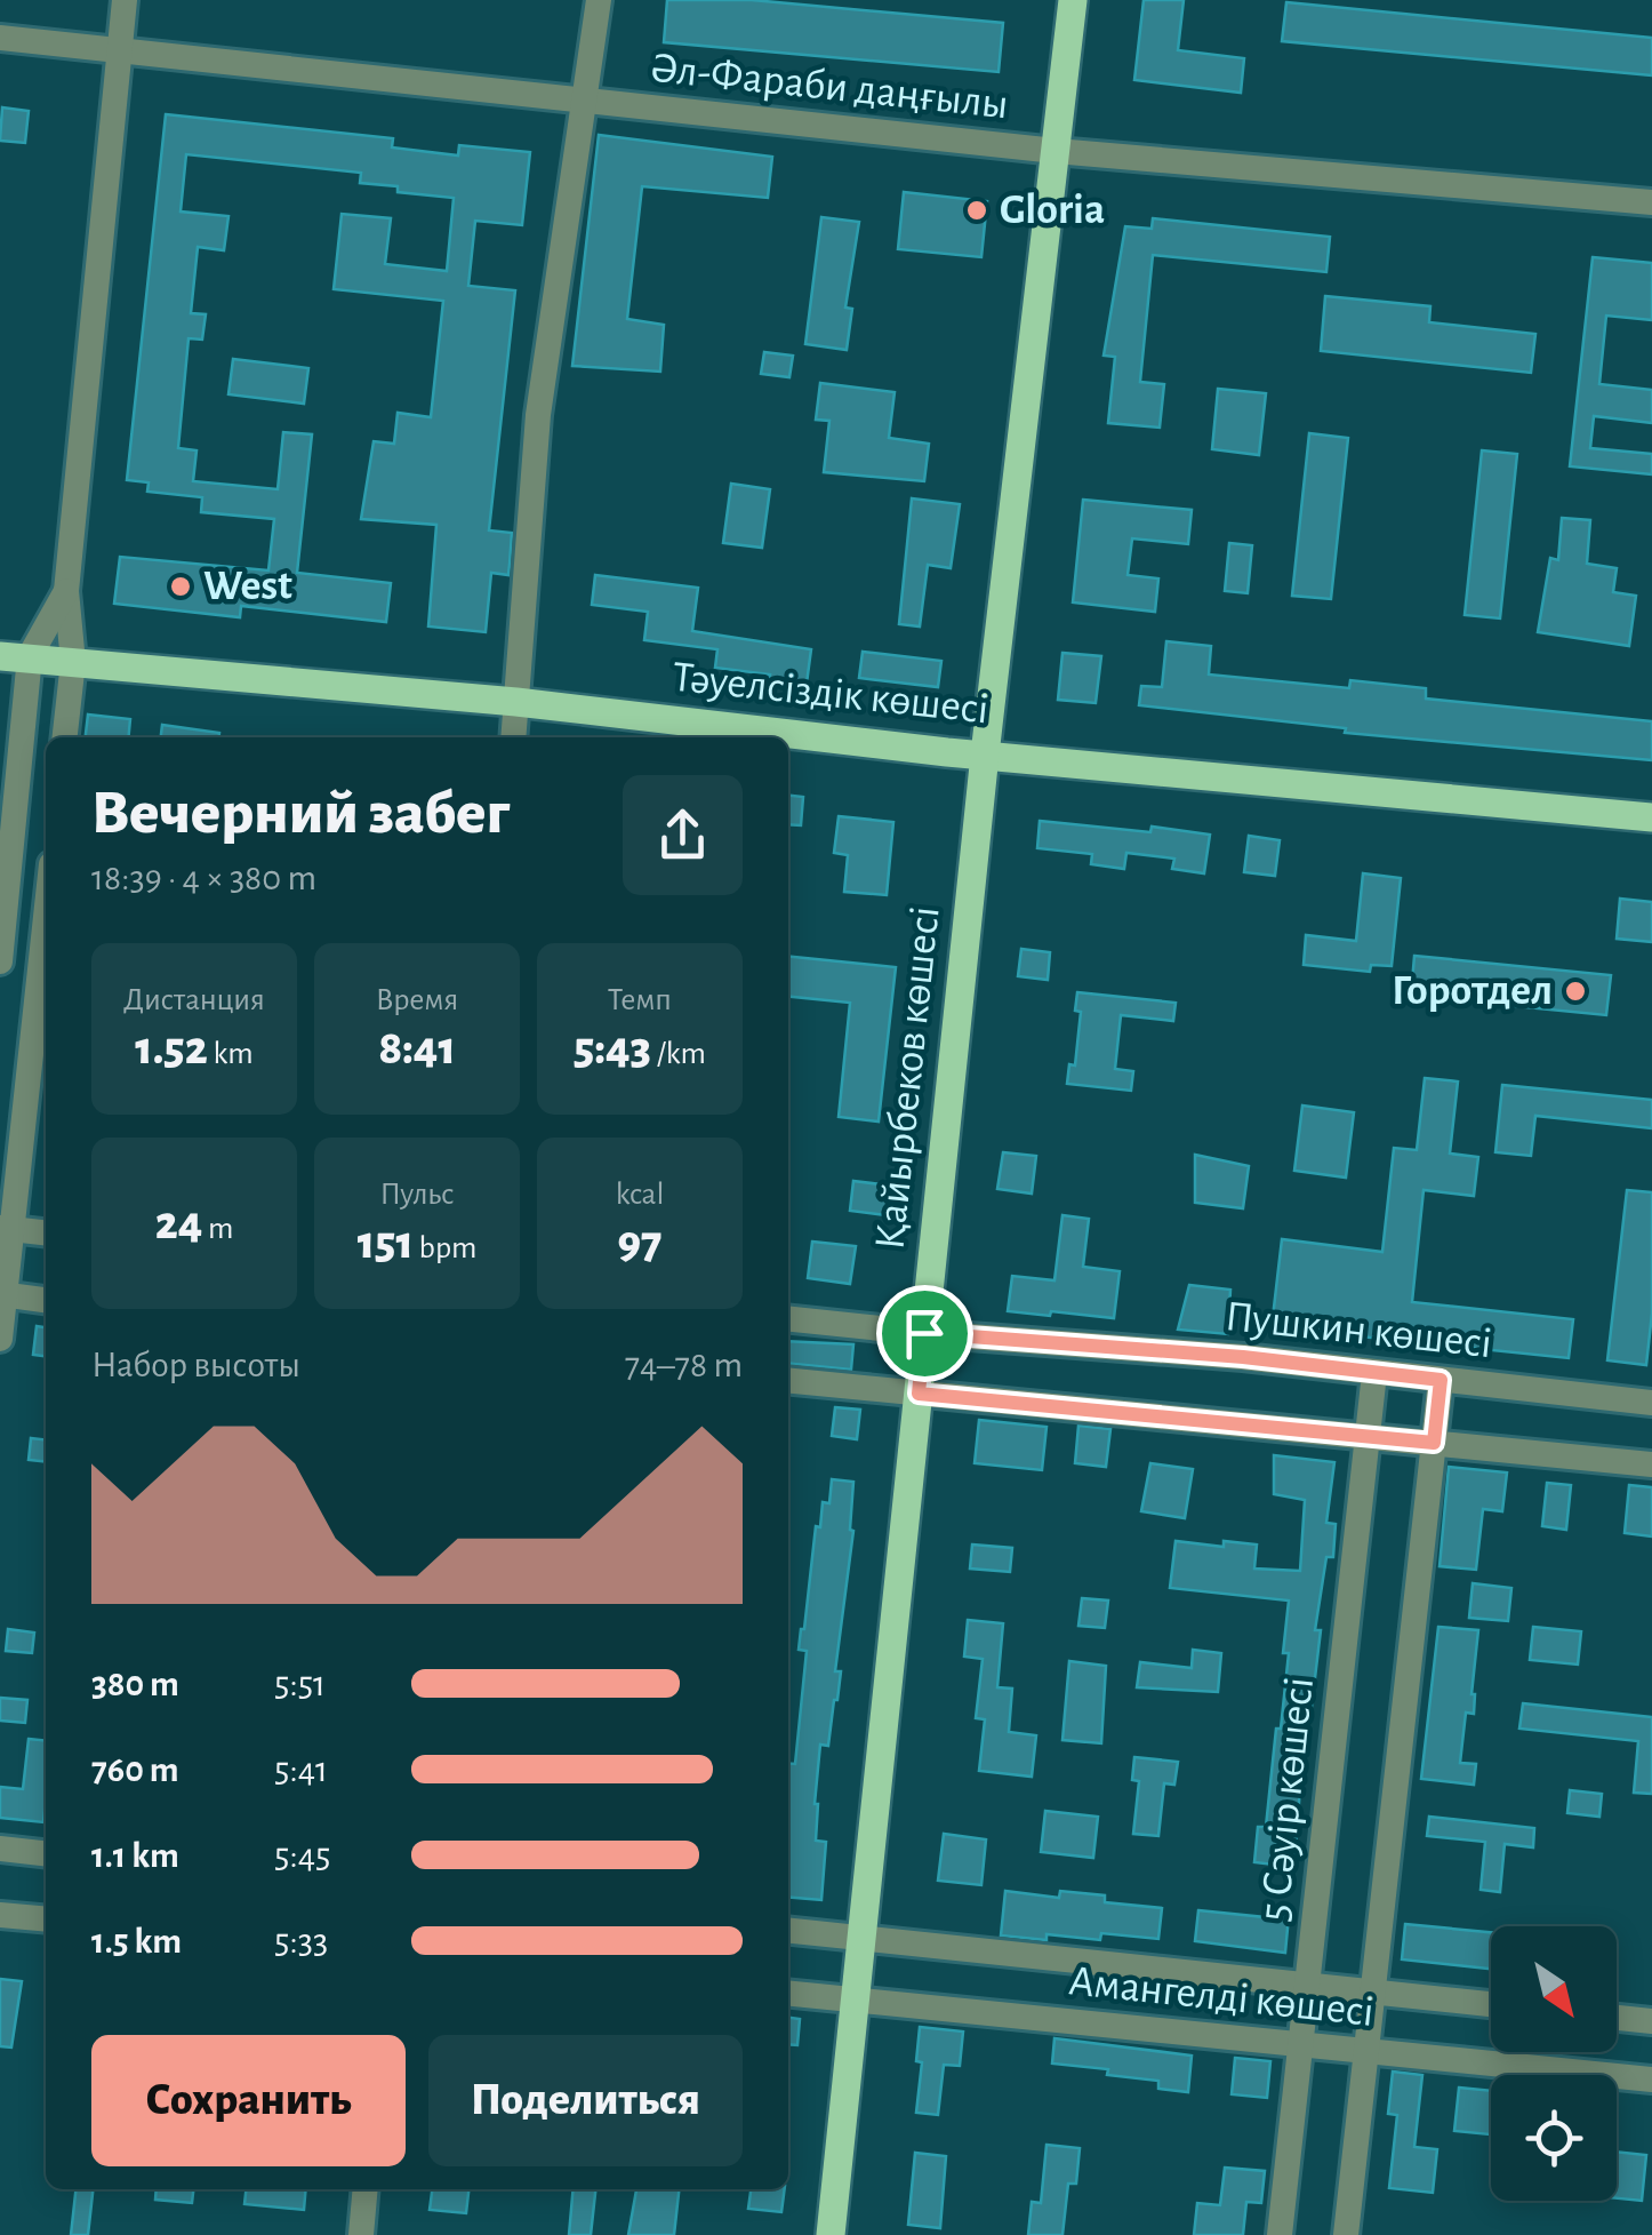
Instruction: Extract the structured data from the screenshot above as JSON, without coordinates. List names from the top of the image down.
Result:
{
  "streets": {
    "main road": ["Тәуелсіздік көшесі", "Қайырбеков көшесі"],
    "street": [
      "Әл-Фараби даңғылы",
      "Пушкин көшесі",
      "5 Сәуір көшесі",
      "Амангелді көшесі"
    ]
  },
  "crossings": [
    ["Әл-Фараби даңғылы", "Қайырбеков көшесі"],
    ["Тәуелсіздік көшесі", "Қайырбеков көшесі"],
    ["Қайырбеков көшесі", "Пушкин көшесі"],
    ["Қайырбеков көшесі", "Амангелді көшесі"],
    ["Пушкин көшесі", "5 Сәуір көшесі"],
    ["5 Сәуір көшесі", "Амангелді көшесі"]
  ],
  "places": ["Gloria", "West", "Горотдел"],
  "north": "bottom right",
  "page": {
    "heading": ["Вечерний забег", "18:39 · 4 × 380 m"],
    "stats": [
      ["Дистанция", "1.52 km"],
      ["Время", "8:41"],
      ["Темп", "5:43 /km"],
      ["24 m"],
      ["Пульс", "151 bpm"],
      ["kcal", "97"]
    ],
    "chart": ["Набор высоты", "74–78 m"],
    "list": [
      {
        "name": "380 m",
        "note": "5:51"
      },
      {
        "name": "760 m",
        "note": "5:41"
      },
      {
        "name": "1.1 km",
        "note": "5:45"
      },
      {
        "name": "1.5 km",
        "note": "5:33"
      }
    ],
    "buttons": ["Сохранить", "Поделиться"]
  }
}
